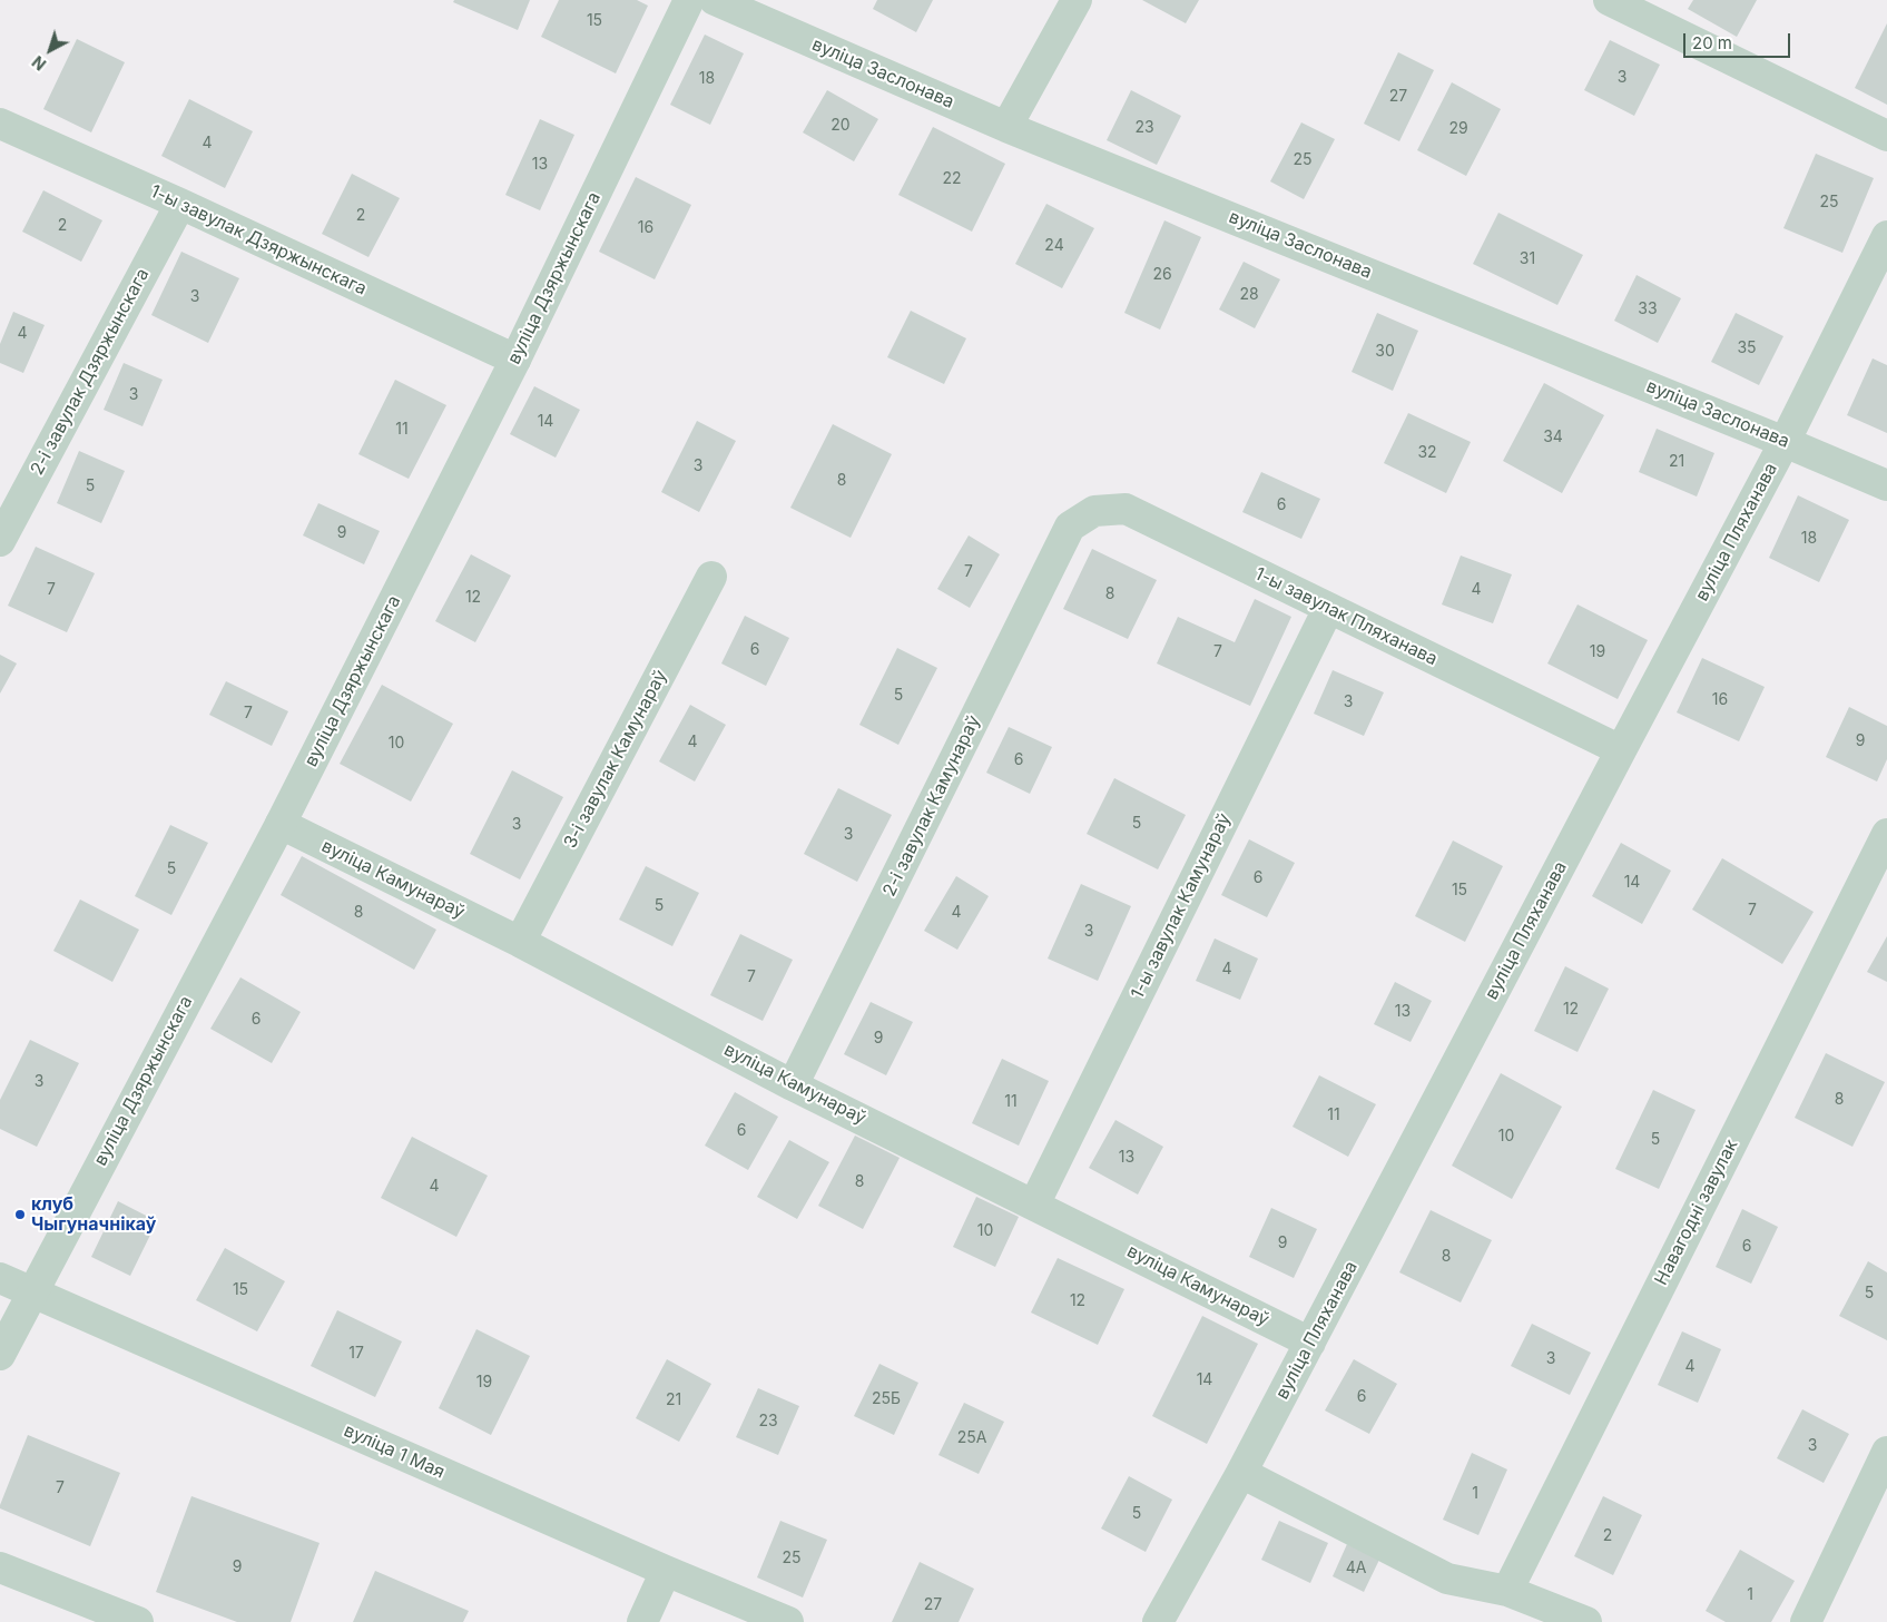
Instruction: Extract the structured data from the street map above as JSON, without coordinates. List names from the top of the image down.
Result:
{
  "streets": {
    "street": [
      "вуліца Заслонава",
      "1-ы завулак Дзяржынскага",
      "вуліца Дзяржынскага",
      "2-і завулак Дзяржынскага",
      "вуліца Пляханава",
      "1-ы завулак Пляханава",
      "3-і завулак Камунараў",
      "2-і завулак Камунараў",
      "вуліца Камунараў",
      "1-ы завулак Камунараў",
      "Навагодні завулак",
      "вуліца 1 Мая"
    ]
  },
  "crossings": [
    ["вуліца Заслонава", "вуліца Пляханава"],
    ["1-ы завулак Дзяржынскага", "вуліца Дзяржынскага"],
    ["1-ы завулак Дзяржынскага", "2-і завулак Дзяржынскага"],
    ["вуліца Дзяржынскага", "вуліца Камунараў"],
    ["вуліца Дзяржынскага", "вуліца 1 Мая"],
    ["вуліца Пляханава", "1-ы завулак Пляханава"],
    ["вуліца Пляханава", "вуліца Камунараў"],
    ["1-ы завулак Пляханава", "2-і завулак Камунараў"],
    ["1-ы завулак Пляханава", "1-ы завулак Камунараў"],
    ["3-і завулак Камунараў", "вуліца Камунараў"],
    ["2-і завулак Камунараў", "вуліца Камунараў"],
    ["вуліца Камунараў", "1-ы завулак Камунараў"]
  ],
  "places": ["клуб Чыгуначнікаў"],
  "house_numbers": [
    "15",
    "3",
    "18",
    "27",
    "20",
    "23",
    "29",
    "4",
    "25",
    "13",
    "22",
    "25",
    "2",
    "2",
    "16",
    "24",
    "31",
    "26",
    "28",
    "3",
    "33",
    "4",
    "35",
    "30",
    "3",
    "14",
    "11",
    "34",
    "32",
    "21",
    "3",
    "8",
    "5",
    "6",
    "9",
    "18",
    "7",
    "7",
    "4",
    "8",
    "12",
    "6",
    "7",
    "19",
    "5",
    "16",
    "3",
    "7",
    "9",
    "4",
    "10",
    "6",
    "5",
    "3",
    "3",
    "5",
    "6",
    "14",
    "15",
    "5",
    "7",
    "8",
    "4",
    "3",
    "4",
    "7",
    "12",
    "13",
    "6",
    "9",
    "3",
    "8",
    "11",
    "11",
    "6",
    "10",
    "5",
    "13",
    "8",
    "4",
    "10",
    "9",
    "6",
    "8",
    "15",
    "5",
    "12",
    "17",
    "3",
    "4",
    "14",
    "19",
    "6",
    "25Б",
    "21",
    "23",
    "25А",
    "3",
    "7",
    "1",
    "5",
    "2",
    "25",
    "9",
    "4А",
    "1",
    "27"
  ],
  "scale_bar": "20 m",
  "north": "bottom left"
}
